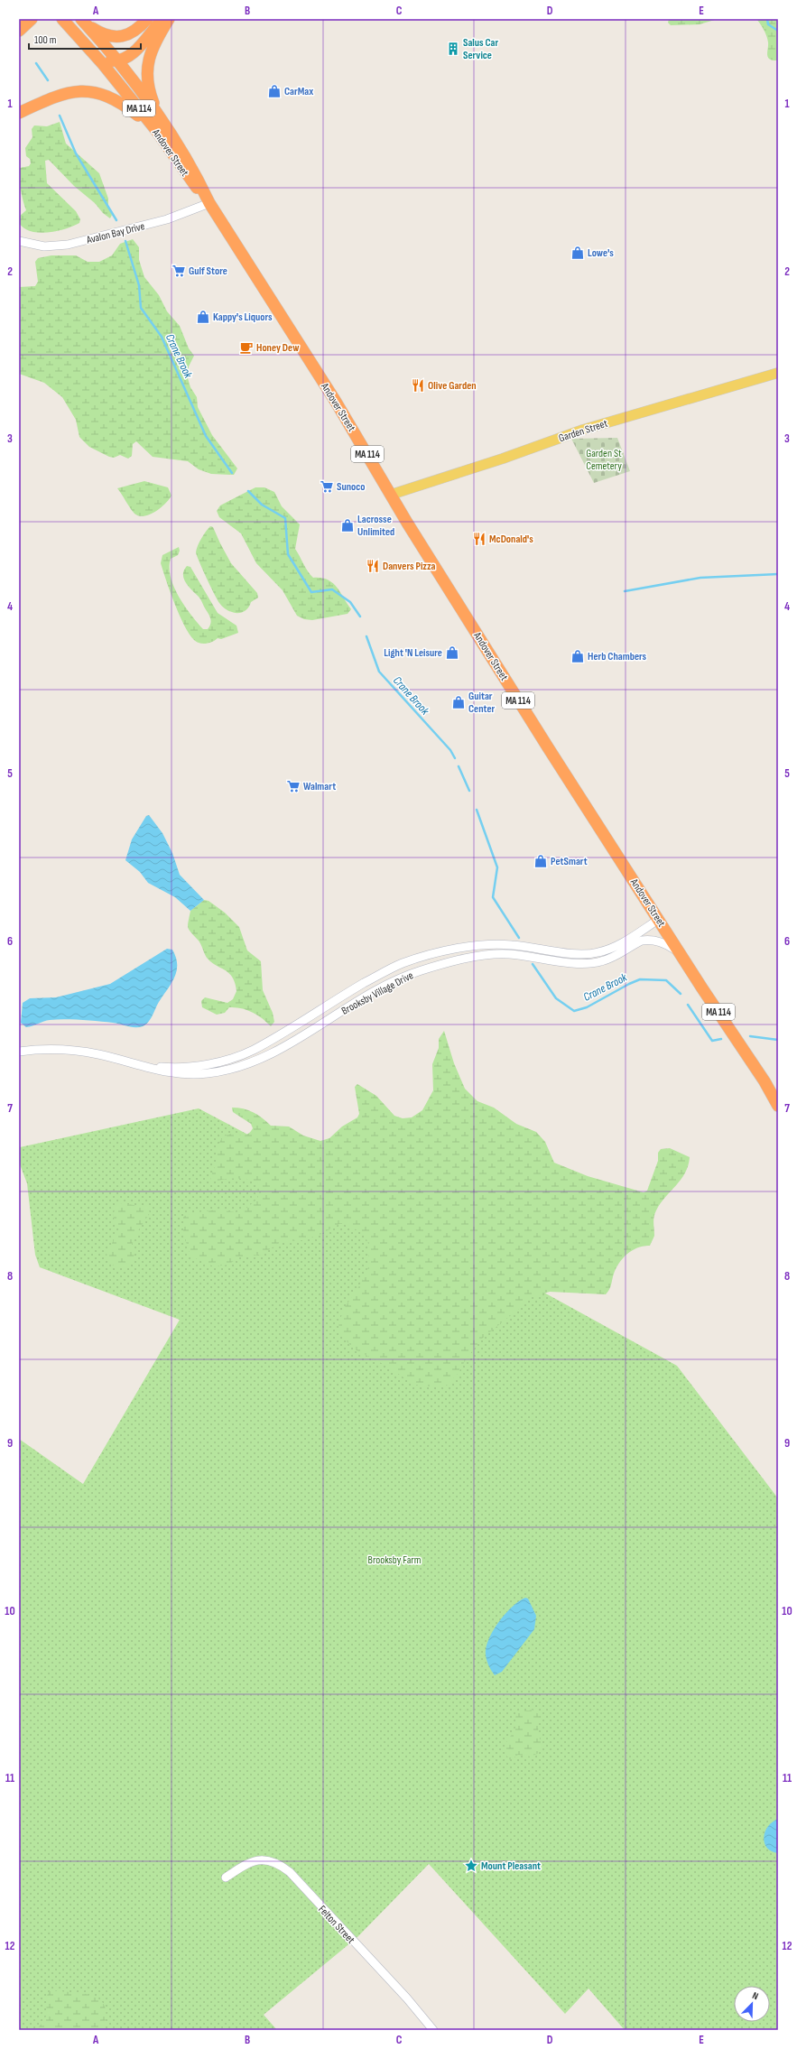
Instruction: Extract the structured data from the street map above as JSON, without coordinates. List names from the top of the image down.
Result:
{
  "streets": {
    "highway": ["MA 114", "Andover Street"],
    "main road": ["Garden Street"],
    "street": ["Avalon Bay Drive", "Brooksby Village Drive", "Felton Street"]
  },
  "crossings": [
    ["Andover Street", "Avalon Bay Drive"],
    ["Andover Street", "Garden Street"],
    ["Andover Street", "Brooksby Village Drive"]
  ],
  "water": ["Crane Brook"],
  "parks": ["Garden St Cemetery", "Brooksby Farm"],
  "places": {
    "building": ["Salus Car Service"],
    "shop": [
      "CarMax",
      "Lowe's",
      "Kappy's Liquors",
      "Lacrosse Unlimited",
      "Light 'N Leisure",
      "Herb Chambers",
      "Guitar Center",
      "PetSmart"
    ],
    "supermarket": ["Gulf Store", "Sunoco", "Walmart"],
    "cafe": ["Honey Dew"],
    "restaurant": ["Olive Garden", "McDonald's", "Danvers Pizza"],
    "place": ["Mount Pleasant"]
  },
  "scale_bar": "100 m",
  "north": "top right",
  "grid": {
    "columns": [
      "A",
      "B",
      "C",
      "D",
      "E"
    ],
    "rows": [
      "1",
      "2",
      "3",
      "4",
      "5",
      "6",
      "7",
      "8",
      "9",
      "10",
      "11",
      "12"
    ]
  }
}
